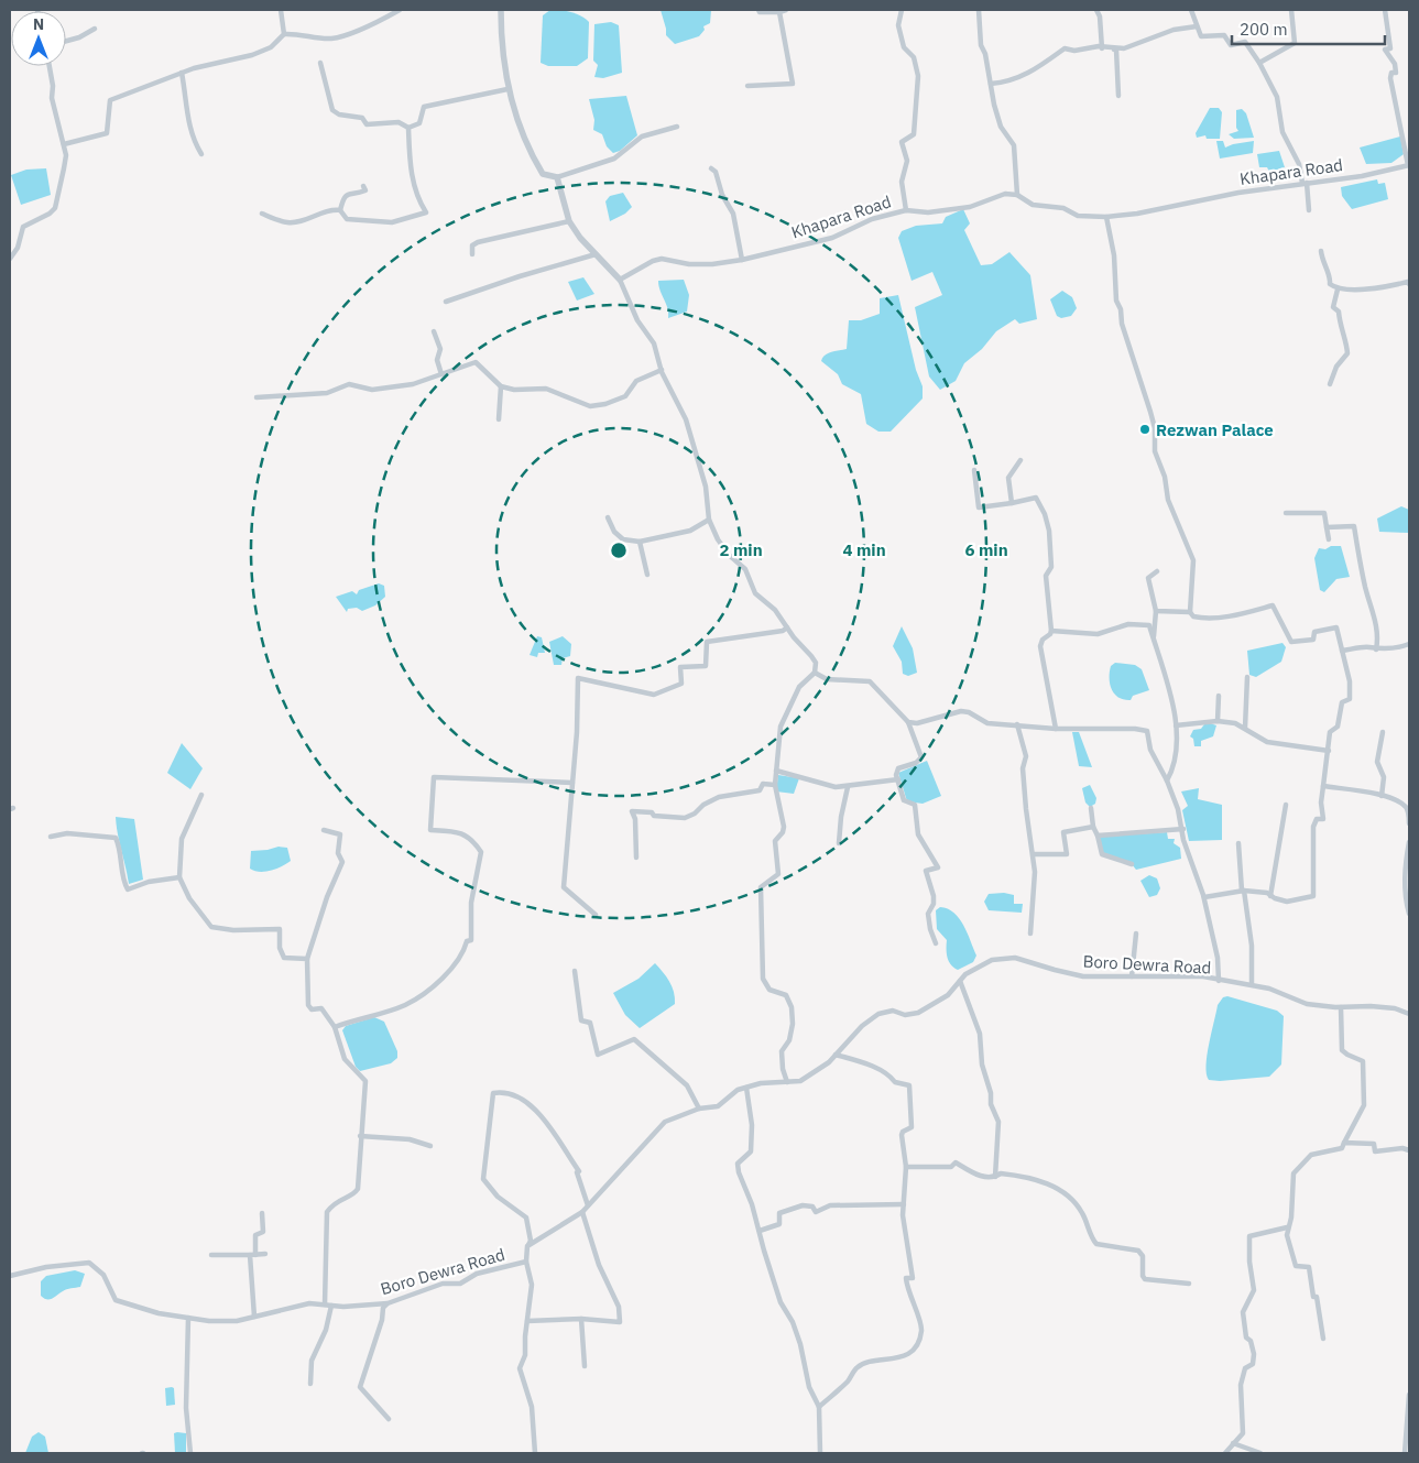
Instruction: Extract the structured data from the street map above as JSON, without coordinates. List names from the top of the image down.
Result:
{
  "streets": {
    "street": ["Khapara Road", "Boro Dewra Road"]
  },
  "places": ["Rezwan Palace"],
  "scale_bar": "200 m",
  "north": "top",
  "rings": ["2 min", "4 min", "6 min"]
}
